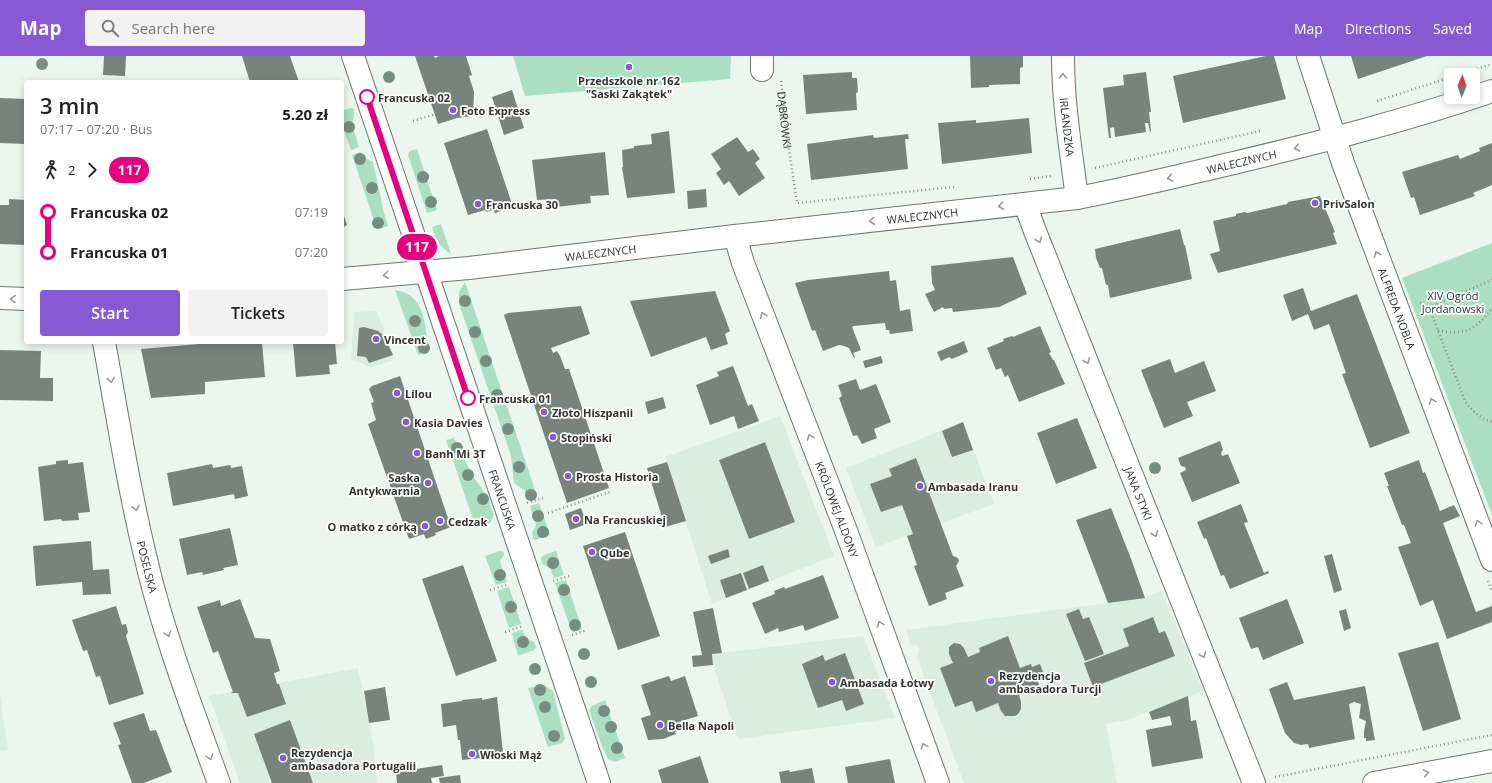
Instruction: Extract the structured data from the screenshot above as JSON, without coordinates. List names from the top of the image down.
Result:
{
  "streets": {
    "street": [
      "IRLANDZKA",
      "WALECZNYCH",
      "ALFREDA NOBLA",
      "JANA STYKI",
      "FRANCUSKA",
      "KRÓLOWEJ ALDONY",
      "POSELSKA"
    ],
    "path": ["DĄBRÓWKI"]
  },
  "crossings": [
    ["IRLANDZKA", "WALECZNYCH"],
    ["WALECZNYCH", "ALFREDA NOBLA"],
    ["WALECZNYCH", "JANA STYKI"],
    ["WALECZNYCH", "FRANCUSKA"],
    ["WALECZNYCH", "KRÓLOWEJ ALDONY"]
  ],
  "one_way": [
    "IRLANDZKA",
    "WALECZNYCH",
    "ALFREDA NOBLA",
    "JANA STYKI",
    "KRÓLOWEJ ALDONY",
    "POSELSKA"
  ],
  "parks": ["XIV Ogród Jordanowski"],
  "places": [
    "Przedszkole nr 162 \"Saski Zakątek\"",
    "Francuska 02",
    "Foto Express",
    "PrivSalon",
    "Francuska 30",
    "Vincent",
    "Lilou",
    "Francuska 01",
    "Złoto Hiszpanii",
    "Kasia Davies",
    "Stopiński",
    "Banh Mi 3T",
    "Prosta Historia",
    "Saska Antykwarnia",
    "Ambasada Iranu",
    "Na Francuskiej",
    "Cedzak",
    "O matko z córką",
    "Qube",
    "Rezydencja ambasadora Turcji",
    "Ambasada Łotwy",
    "Bella Napoli",
    "Włoski Mąż",
    "Rezydencja ambasadora Portugalii"
  ],
  "lines": ["bus line 117"],
  "north": "top",
  "page": {
    "header": "Map",
    "search": "Search here",
    "nav": ["Map", "Directions", "Saved"],
    "on_map": "117",
    "heading": ["3 min", "07:17 – 07:20 · Bus", "5.20 zł"],
    "legs": ["2", "117"],
    "list": [
      {
        "name": "Francuska 02",
        "value": "07:19"
      },
      {
        "name": "Francuska 01",
        "value": "07:20"
      }
    ],
    "buttons": ["Start", "Tickets"]
  }
}
